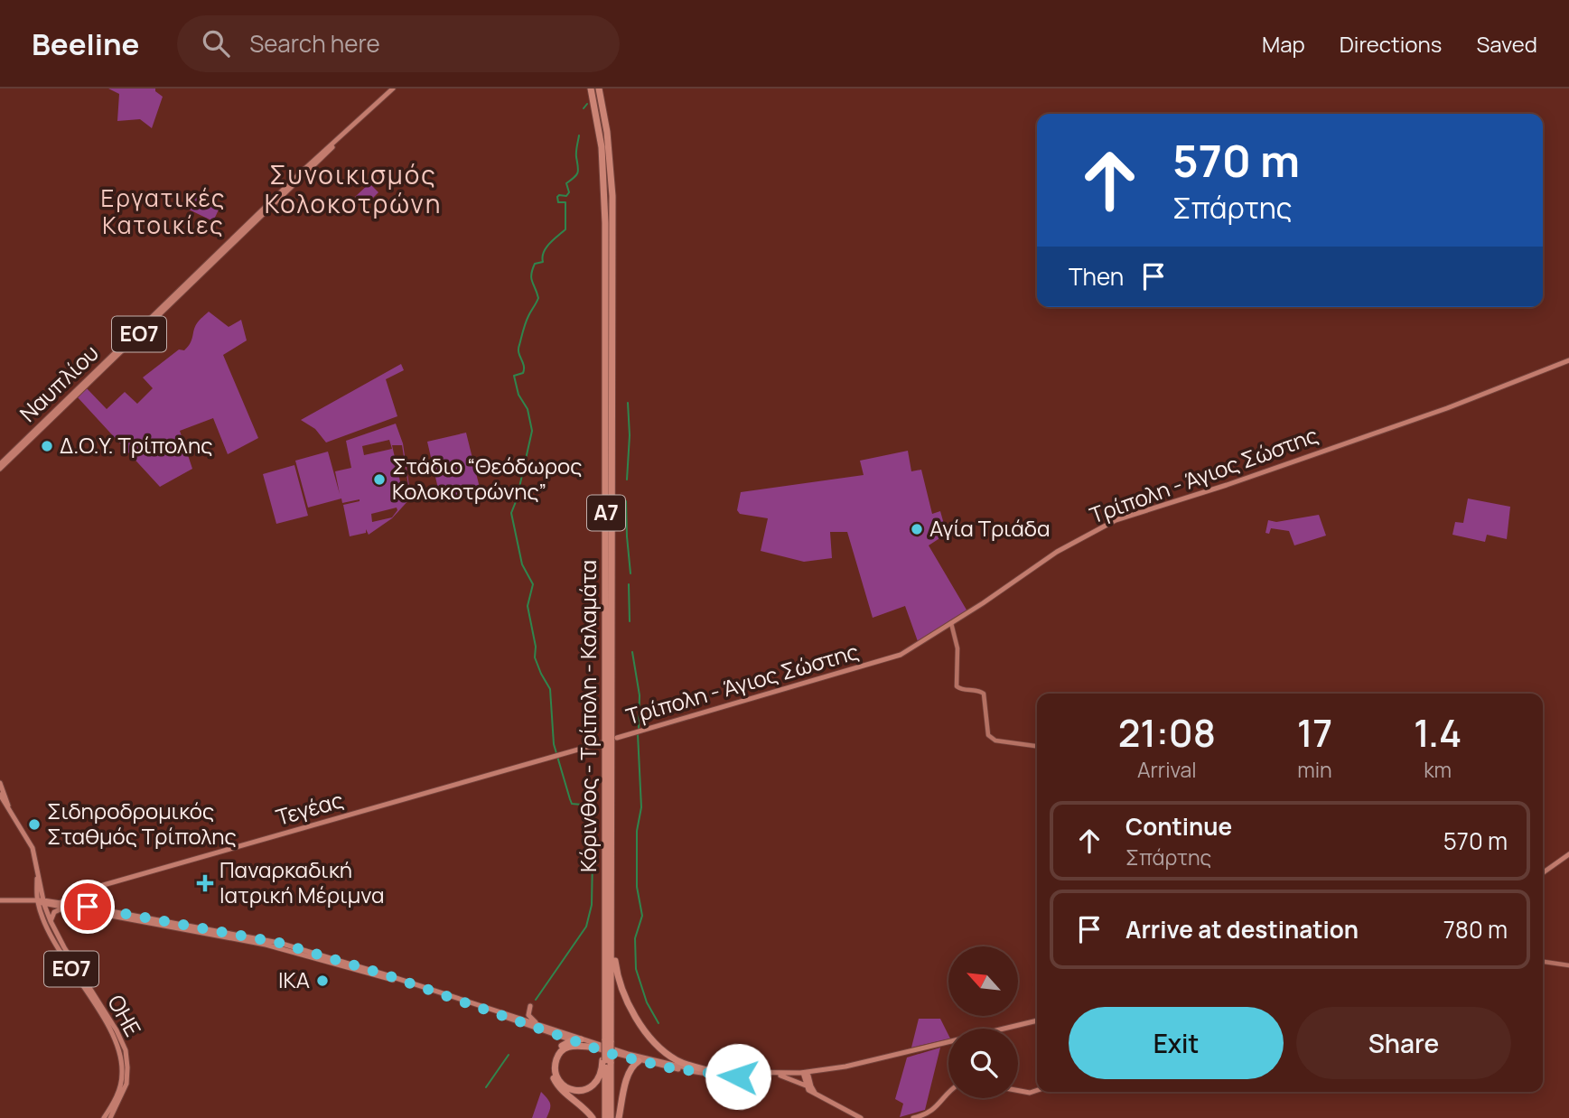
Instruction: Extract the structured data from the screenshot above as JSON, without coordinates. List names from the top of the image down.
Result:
{
  "streets": {
    "highway": ["Α7", "Κόρινθος - Τρίπολη - Καλαμάτα"],
    "main road": [
      "ΕΟ7",
      "Ναυπλίου",
      "Τρίπολη - Άγιος Σώστης",
      "Τεγέας",
      "ΟΗΕ"
    ]
  },
  "crossings": [
    ["ΕΟ7", "ΟΗΕ"],
    ["Τρίπολη - Άγιος Σώστης", "Τεγέας"]
  ],
  "districts": ["Συνοικισμός Κολοκοτρώνη", "Εργατικές Κατοικίες"],
  "places": {
    "other": [
      "Δ.Ο.Υ. Τρίπολης",
      "Στάδιο “Θεόδωρος Κολοκοτρώνης”",
      "Αγία Τριάδα",
      "Σιδηροδρομικός Σταθμός Τρίπολης",
      "ΙΚΑ"
    ],
    "health": ["Παναρκαδική Ιατρική Μέριμνα"]
  },
  "north": "top left",
  "page": {
    "header": "Beeline",
    "search": "Search here",
    "nav": ["Map", "Directions", "Saved"],
    "turn": ["570 m", "Σπάρτης"],
    "then": "Then",
    "eta": [
      "21:08",
      "Arrival",
      "17",
      "min",
      "1.4",
      "km"
    ],
    "list": [
      {
        "name": "Continue",
        "note": "Σπάρτης",
        "value": "570 m"
      },
      {
        "name": "Arrive at destination",
        "value": "780 m"
      }
    ],
    "buttons": ["Exit", "Share"]
  }
}
